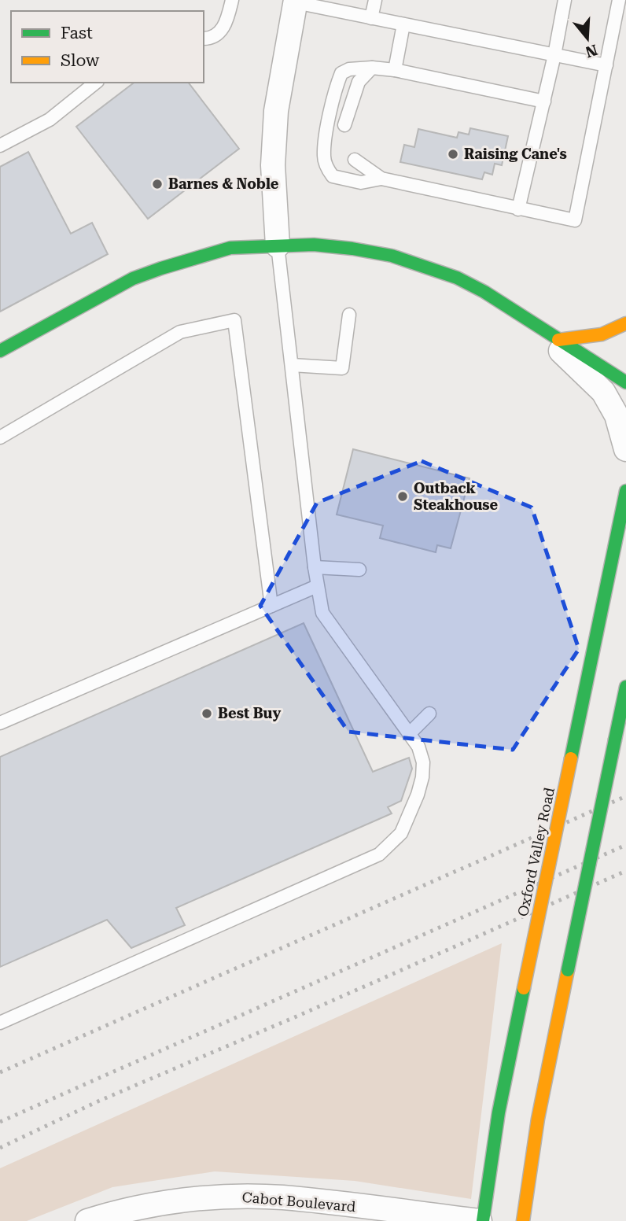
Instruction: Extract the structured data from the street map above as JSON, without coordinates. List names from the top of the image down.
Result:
{
  "streets": {
    "main road": ["Oxford Valley Road"],
    "street": ["Cabot Boulevard"]
  },
  "crossings": [
    ["Oxford Valley Road", "Cabot Boulevard"]
  ],
  "places": [
    "Raising Cane's",
    "Barnes & Noble",
    "Outback Steakhouse",
    "Best Buy"
  ],
  "legend": ["Fast", "Slow"],
  "north": "bottom"
}
